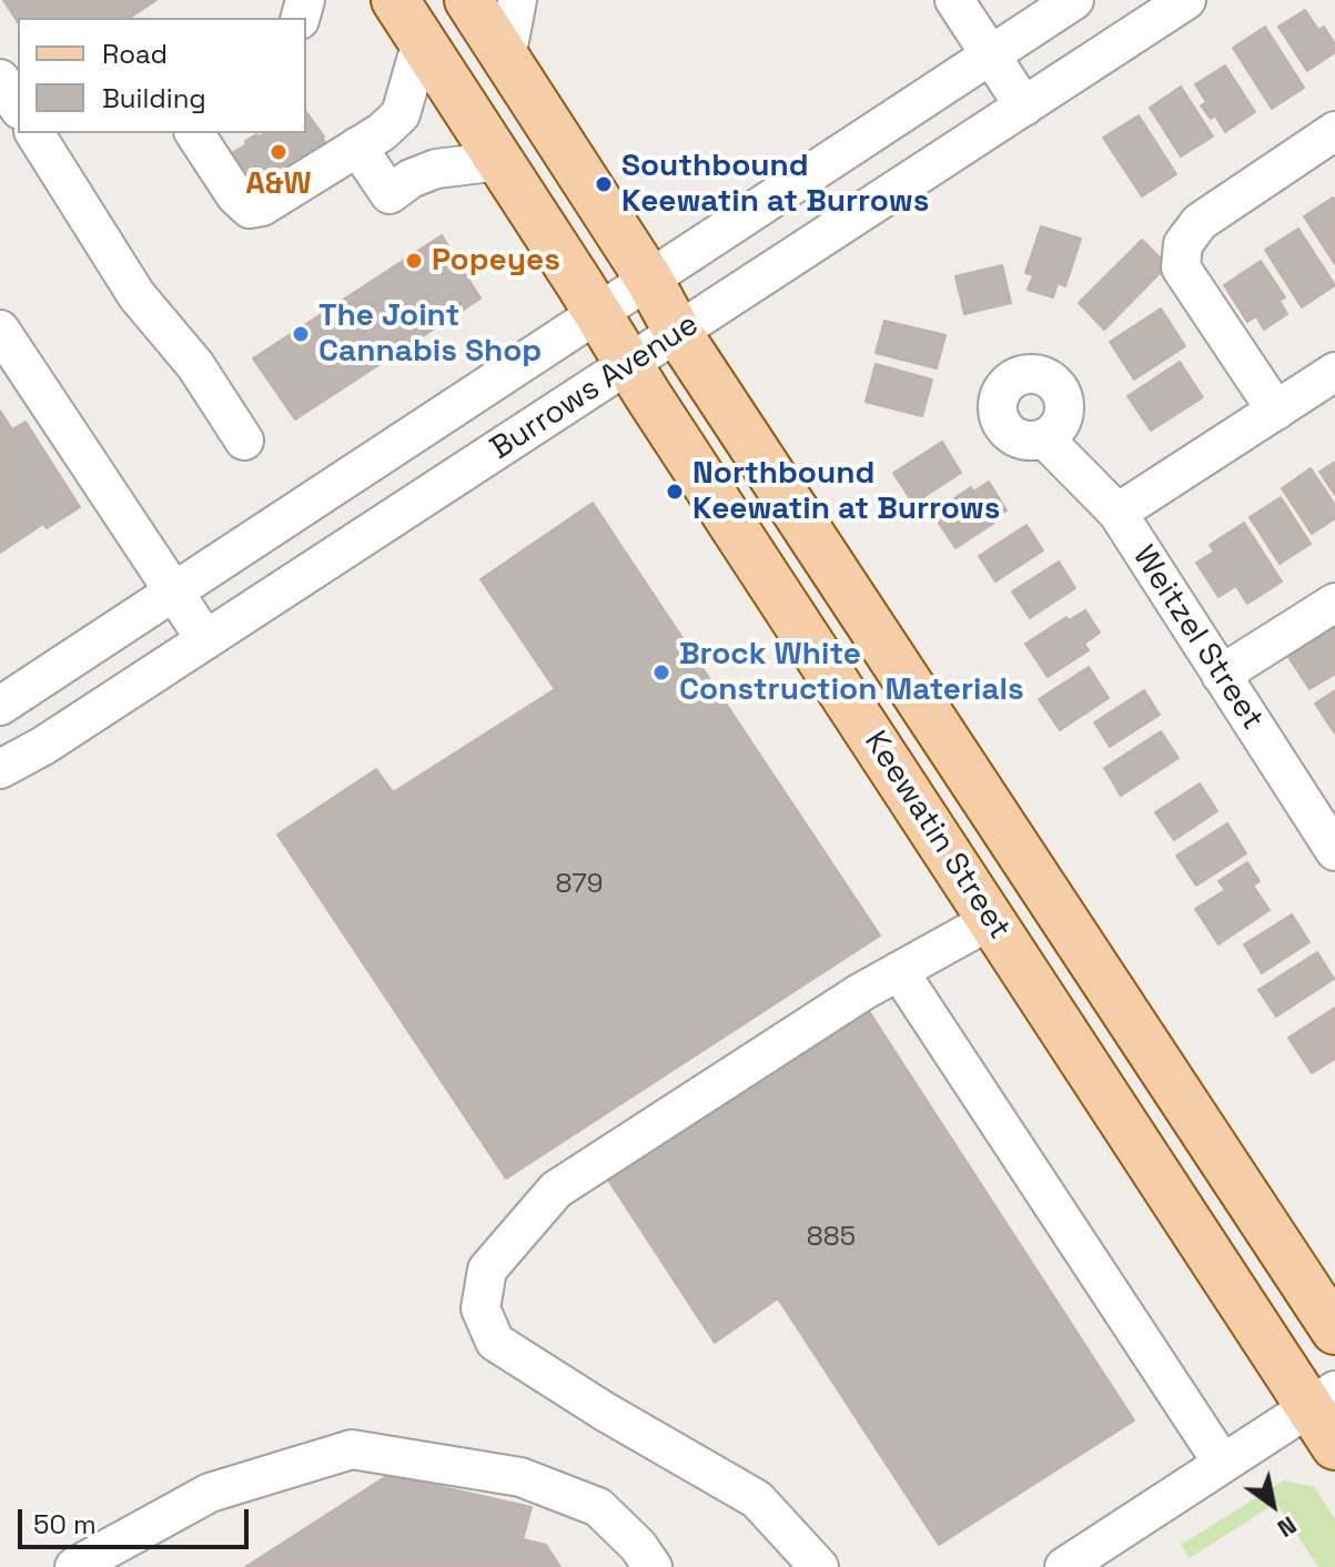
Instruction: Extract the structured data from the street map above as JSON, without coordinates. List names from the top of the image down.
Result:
{
  "streets": {
    "main road": ["Keewatin Street"],
    "street": ["Burrows Avenue", "Weitzel Street"]
  },
  "crossings": [
    ["Burrows Avenue", "Keewatin Street"]
  ],
  "places": [
    "A&W",
    "Southbound Keewatin at Burrows",
    "Popeyes",
    "The Joint Cannabis Shop",
    "Northbound Keewatin at Burrows",
    "Brock White Construction Materials"
  ],
  "house_numbers": ["879", "885"],
  "legend": ["Road", "Building"],
  "scale_bar": "50 m",
  "north": "bottom right"
}
